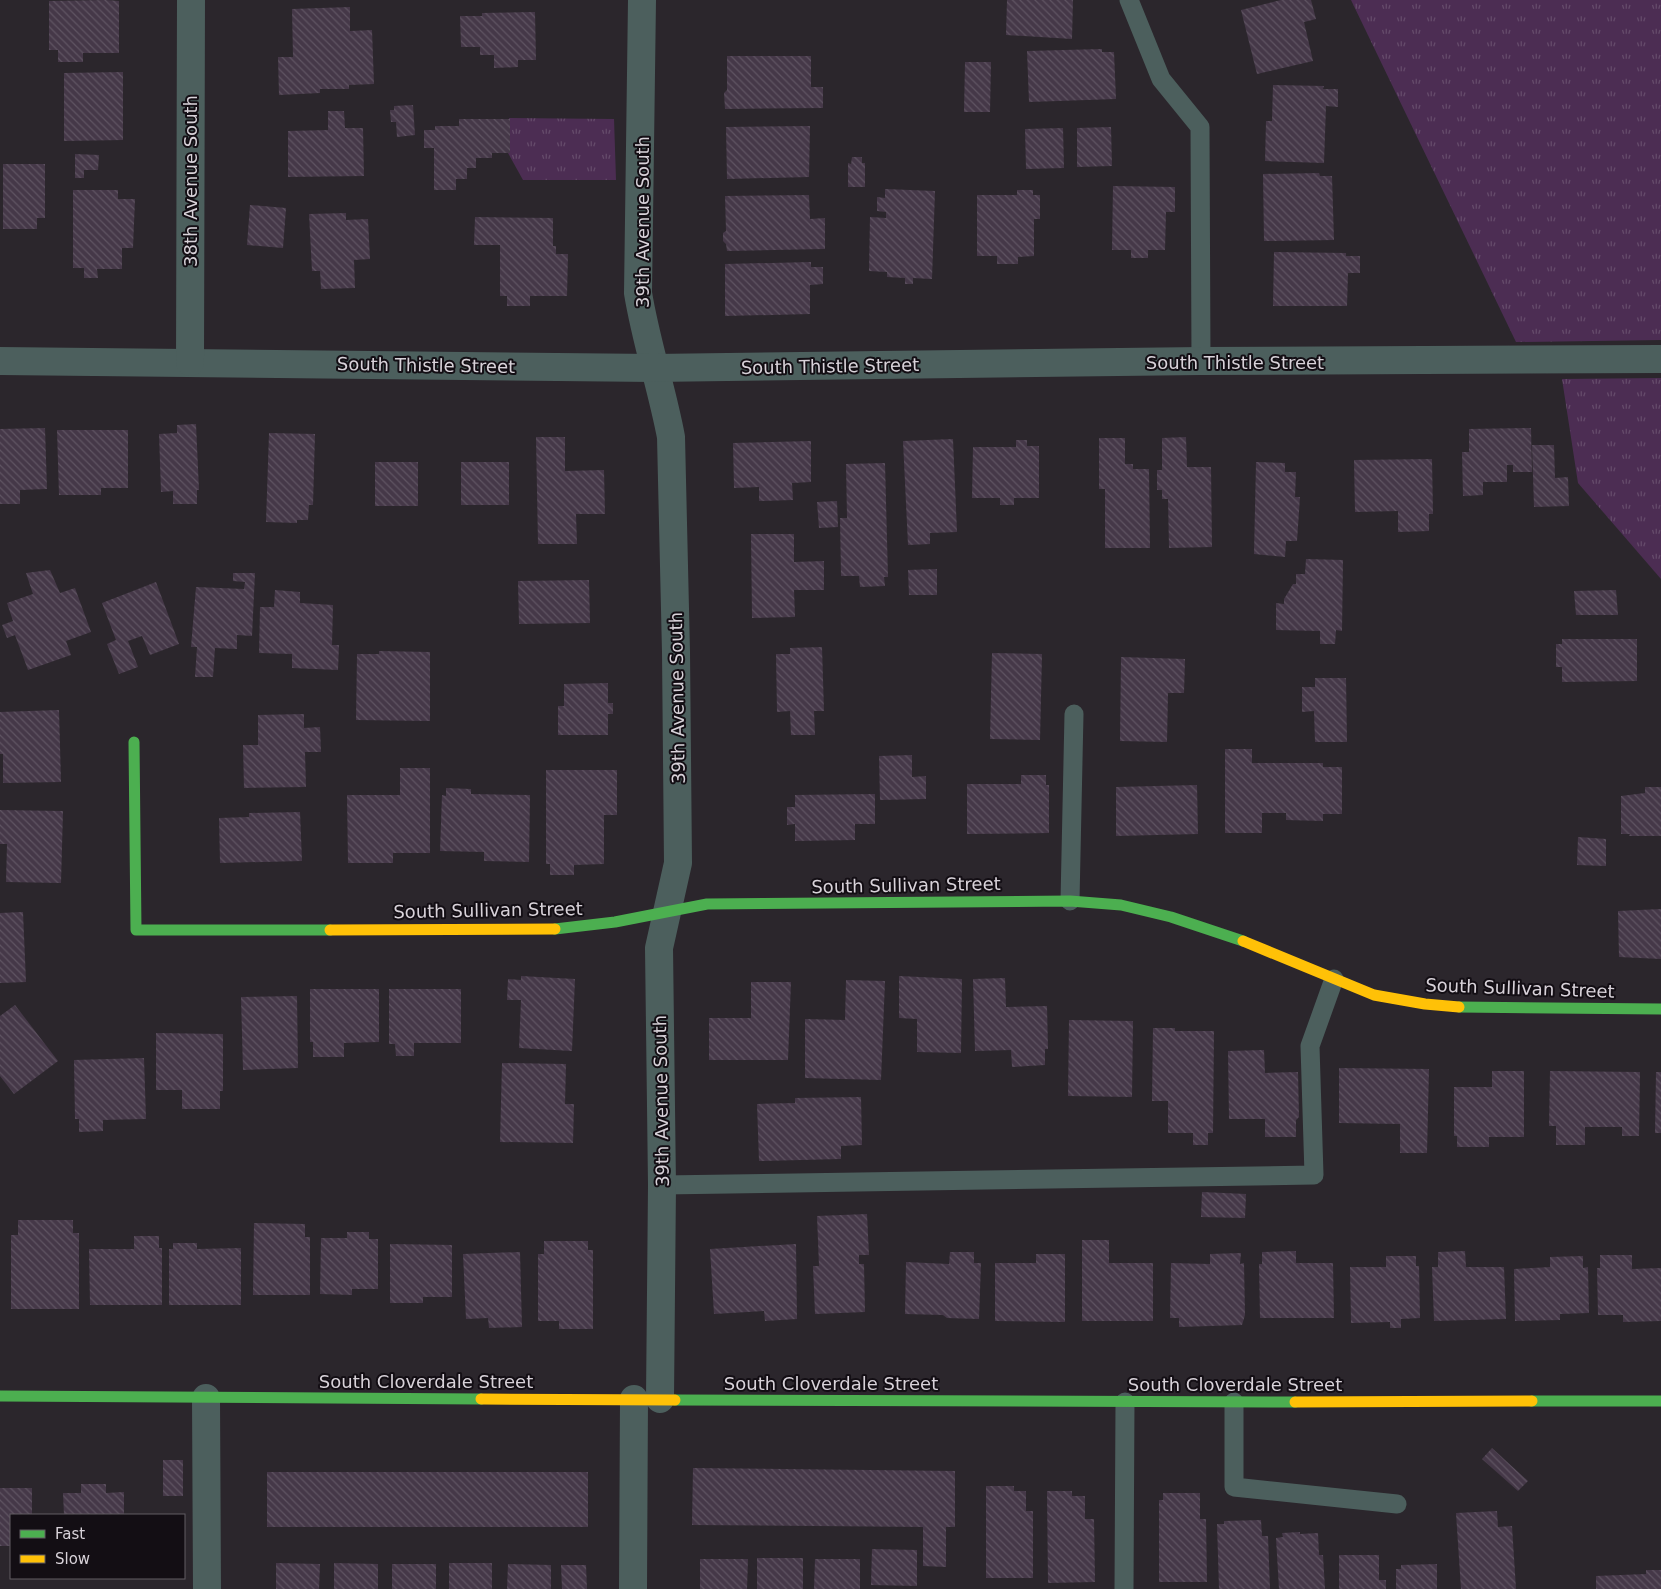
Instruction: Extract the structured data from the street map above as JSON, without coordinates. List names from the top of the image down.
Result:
{
  "streets": {
    "street": [
      "38th Avenue South",
      "39th Avenue South",
      "South Thistle Street",
      "South Sullivan Street",
      "South Cloverdale Street"
    ]
  },
  "crossings": [
    ["38th Avenue South", "South Thistle Street"],
    ["39th Avenue South", "South Thistle Street"],
    ["39th Avenue South", "South Sullivan Street"],
    ["39th Avenue South", "South Cloverdale Street"]
  ],
  "legend": ["Fast", "Slow"]
}
